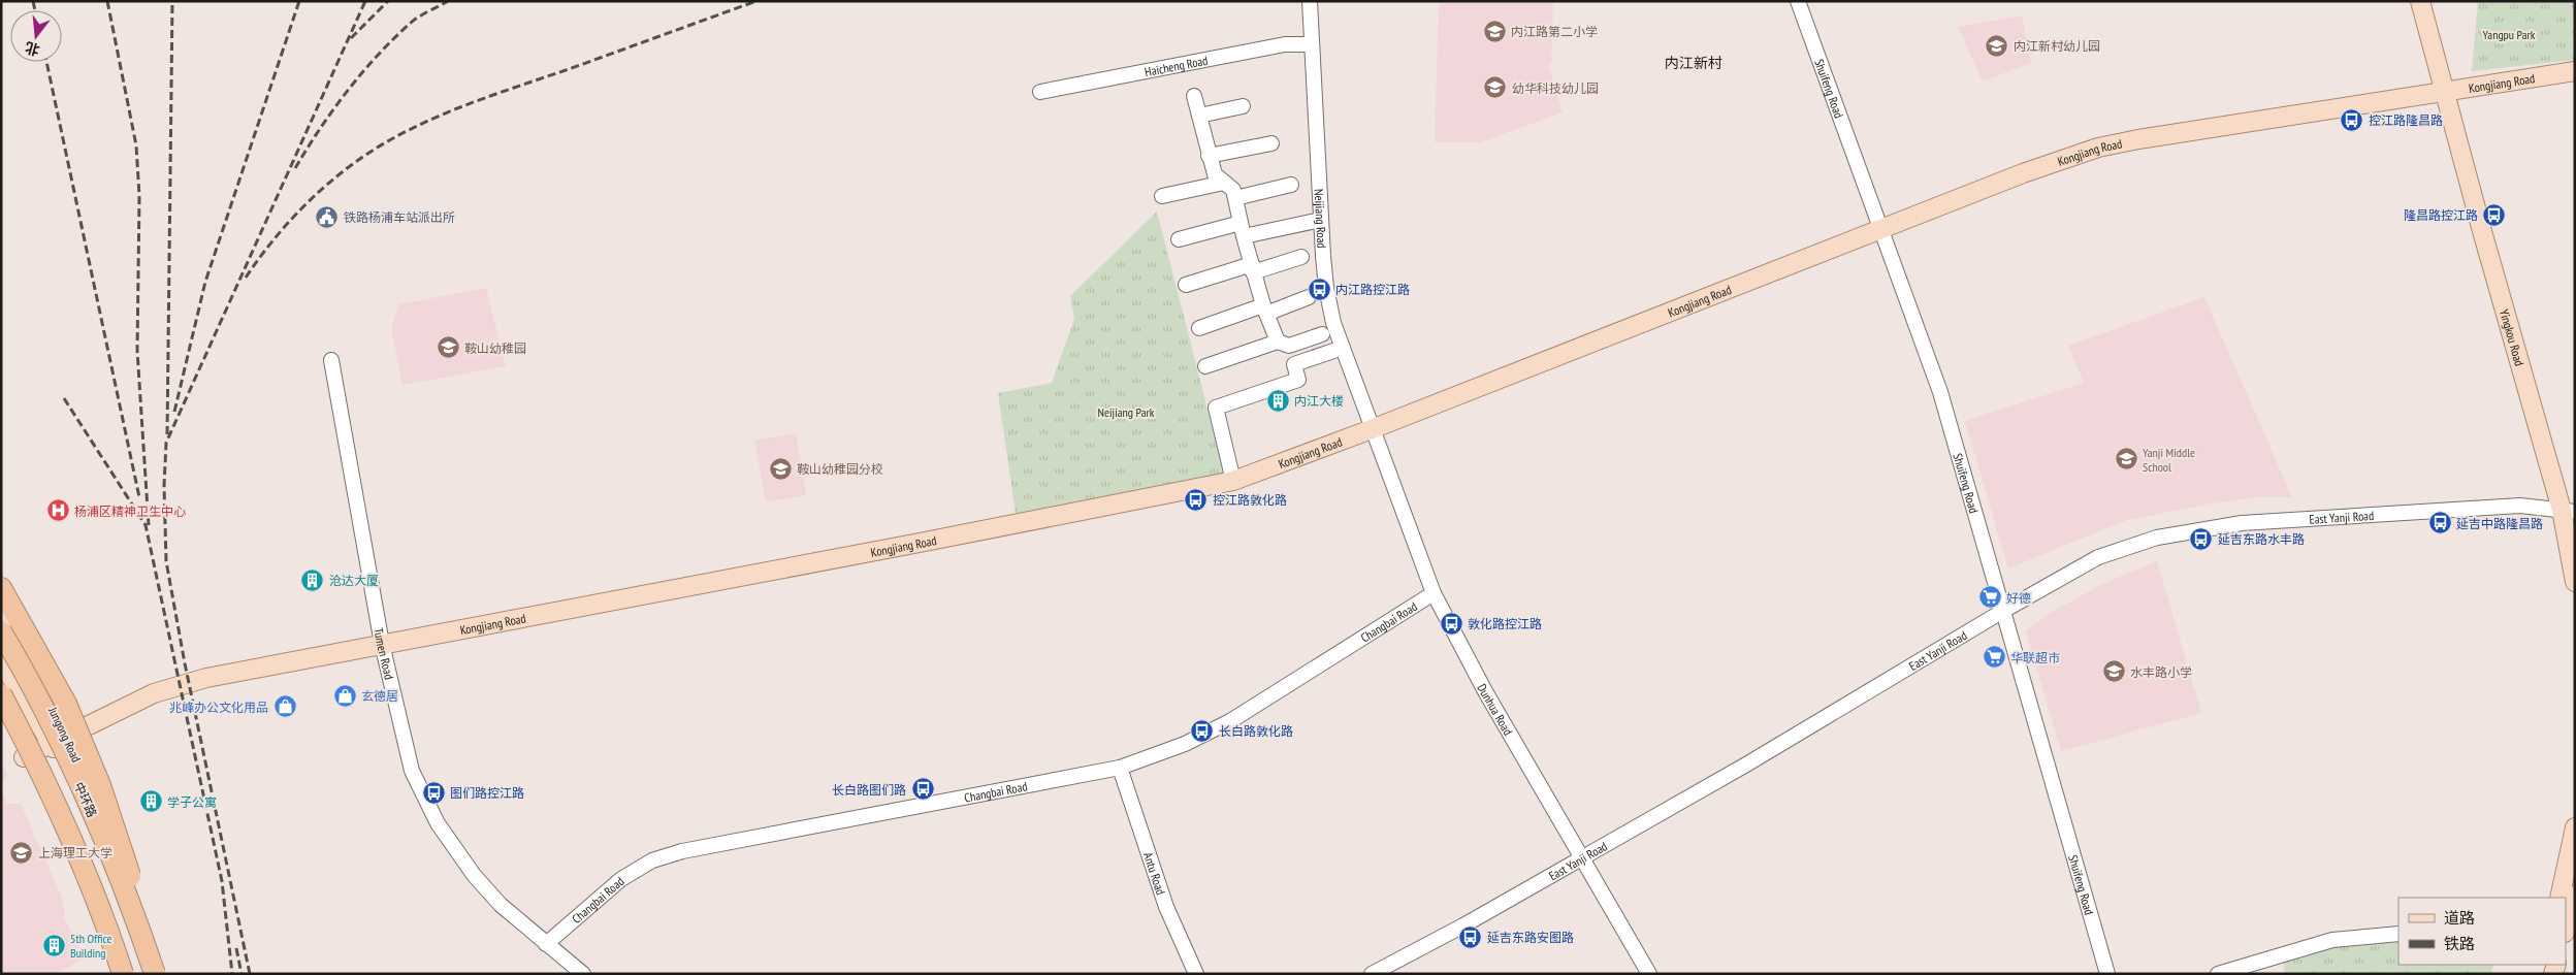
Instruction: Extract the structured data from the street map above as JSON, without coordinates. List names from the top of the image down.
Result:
{
  "streets": {
    "highway": ["中环路"],
    "main road": ["Kongjiang Road", "Yingkou Road", "Jungong Road"],
    "street": [
      "Haicheng Road",
      "Shuifeng Road",
      "Neijiang Road",
      "East Yanji Road",
      "Changbai Road",
      "Tumen Road",
      "Dunhua Road",
      "Antu Road"
    ]
  },
  "crossings": [
    ["Haicheng Road", "Neijiang Road"],
    ["Kongjiang Road", "Shuifeng Road"],
    ["Kongjiang Road", "Neijiang Road"],
    ["Kongjiang Road", "Yingkou Road"],
    ["Kongjiang Road", "Tumen Road"],
    ["Kongjiang Road", "Dunhua Road"],
    ["Kongjiang Road", "Jungong Road"],
    ["Shuifeng Road", "East Yanji Road"],
    ["Neijiang Road", "Dunhua Road"],
    ["Yingkou Road", "East Yanji Road"],
    ["East Yanji Road", "Dunhua Road"],
    ["Changbai Road", "Tumen Road"],
    ["Changbai Road", "Dunhua Road"],
    ["Changbai Road", "Antu Road"]
  ],
  "districts": ["内江新村"],
  "parks": ["Yangpu Park", "Neijiang Park"],
  "places": {
    "school or university": [
      "内江路第二小学",
      "内江新村幼儿园",
      "幼华科技幼儿园",
      "鞍山幼稚园",
      "Yanji Middle School",
      "鞍山幼稚园分校",
      "水丰路小学",
      "上海理工大学"
    ],
    "bus stop": [
      "控江路隆昌路",
      "隆昌路控江路",
      "内江路控江路",
      "控江路敦化路",
      "延吉中路隆昌路",
      "延吉东路水丰路",
      "敦化路控江路",
      "长白路敦化路",
      "长白路图们路",
      "图们路控江路",
      "延吉东路安图路"
    ],
    "public building": ["铁路杨浦车站派出所"],
    "building": [
      "内江大楼",
      "沧达大厦",
      "学子公寓",
      "5th Office Building"
    ],
    "hospital": ["杨浦区精神卫生中心"],
    "supermarket": ["好德", "华联超市"],
    "shop": ["玄德居", "兆峰办公文化用品"]
  },
  "legend": ["道路", "铁路"],
  "north": "bottom"
}
